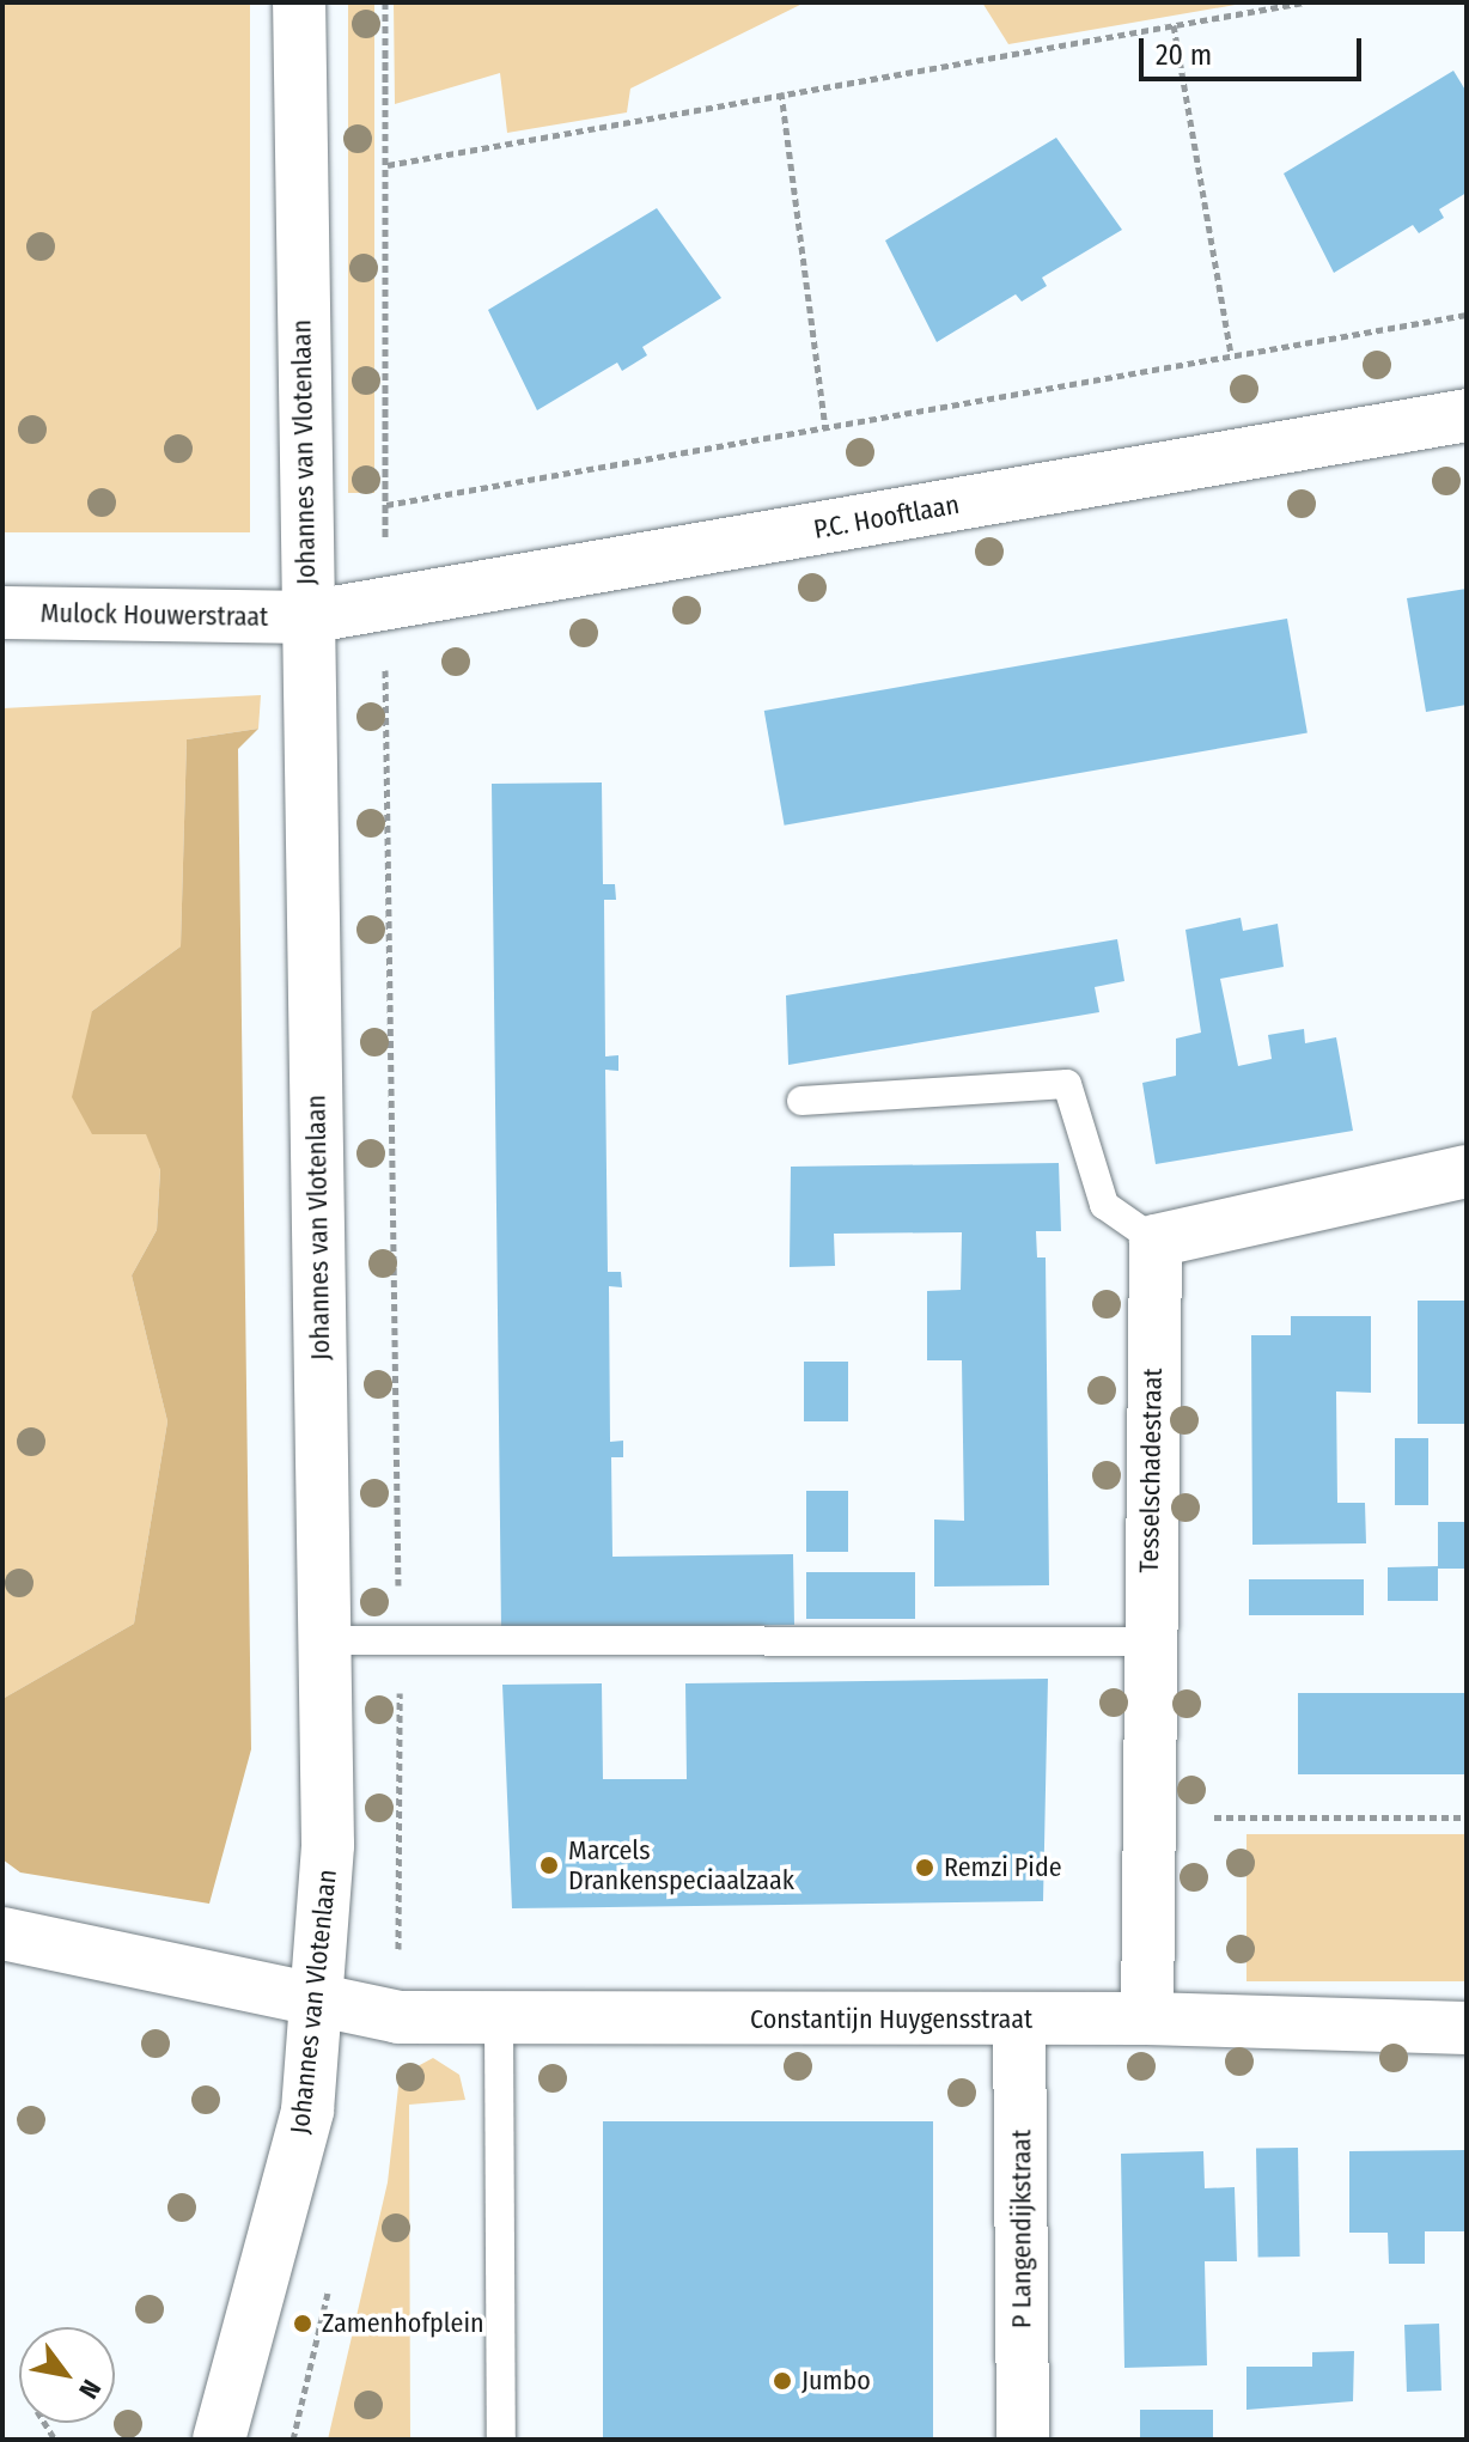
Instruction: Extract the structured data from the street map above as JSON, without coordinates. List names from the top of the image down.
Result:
{
  "streets": {
    "street": [
      "Johannes van Vlotenlaan",
      "P.C. Hooftlaan",
      "Mulock Houwerstraat",
      "Tesselschadestraat",
      "Constantijn Huygensstraat",
      "P Langendijkstraat"
    ]
  },
  "crossings": [
    ["Johannes van Vlotenlaan", "P.C. Hooftlaan"],
    ["Johannes van Vlotenlaan", "Mulock Houwerstraat"],
    ["Johannes van Vlotenlaan", "Constantijn Huygensstraat"],
    ["P.C. Hooftlaan", "Mulock Houwerstraat"],
    ["Tesselschadestraat", "Constantijn Huygensstraat"],
    ["Constantijn Huygensstraat", "P Langendijkstraat"]
  ],
  "places": [
    "Marcels Drankenspeciaalzaak",
    "Remzi Pide",
    "Zamenhofplein",
    "Jumbo"
  ],
  "scale_bar": "20 m",
  "north": "bottom right"
}
